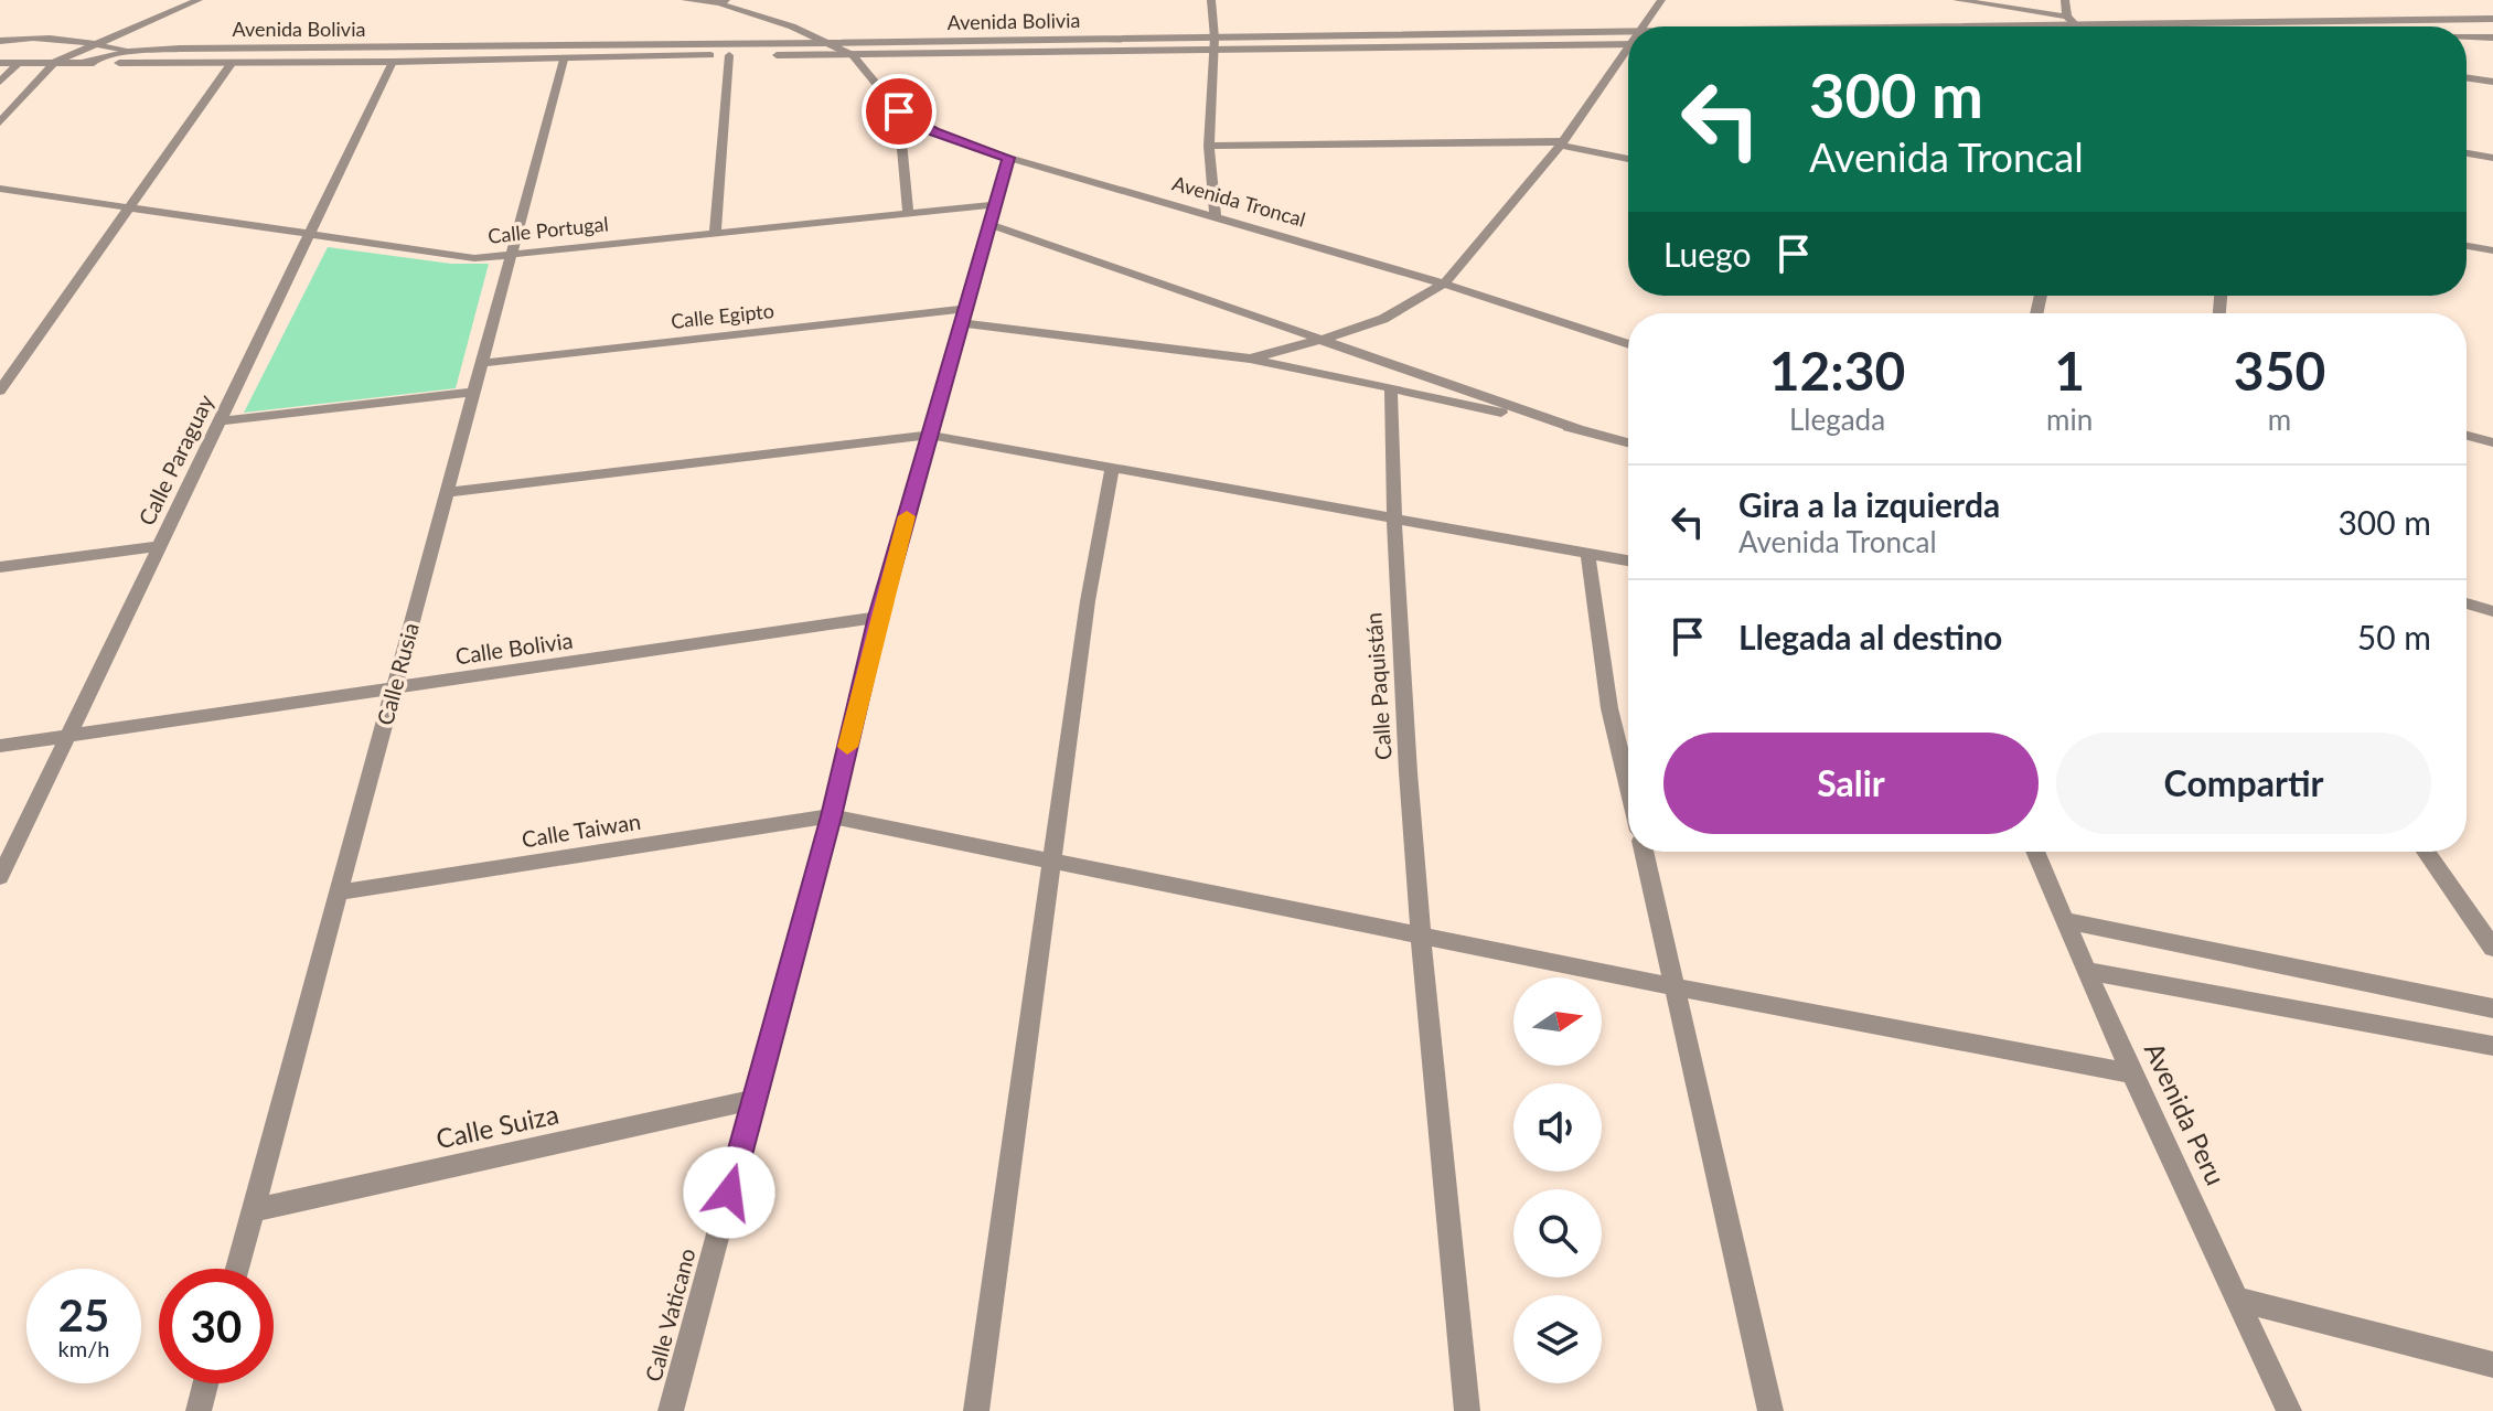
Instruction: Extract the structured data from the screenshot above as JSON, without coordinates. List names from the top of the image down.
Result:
{
  "streets": {
    "street": [
      "Avenida Bolivia",
      "Avenida Troncal",
      "Calle Portugal",
      "Calle Egipto",
      "Calle Paraguay",
      "Calle Bolivia",
      "Calle Rusia",
      "Calle Paquistán",
      "Calle Taiwan",
      "Avenida Peru",
      "Calle Suiza",
      "Calle Vaticano"
    ]
  },
  "crossings": [
    ["Avenida Bolivia", "Avenida Troncal"],
    ["Avenida Bolivia", "Calle Paraguay"],
    ["Avenida Bolivia", "Calle Rusia"],
    ["Avenida Troncal", "Calle Vaticano"],
    ["Calle Portugal", "Calle Paraguay"],
    ["Calle Portugal", "Calle Rusia"],
    ["Calle Portugal", "Calle Vaticano"],
    ["Calle Egipto", "Calle Rusia"],
    ["Calle Egipto", "Calle Vaticano"],
    ["Calle Paraguay", "Calle Bolivia"],
    ["Calle Bolivia", "Calle Rusia"],
    ["Calle Bolivia", "Calle Vaticano"],
    ["Calle Rusia", "Calle Taiwan"],
    ["Calle Rusia", "Calle Suiza"],
    ["Calle Taiwan", "Calle Vaticano"],
    ["Calle Suiza", "Calle Vaticano"]
  ],
  "north": "right",
  "page": {
    "turn": ["300 m", "Avenida Troncal"],
    "then": "Luego",
    "eta": [
      "12:30",
      "Llegada",
      "1",
      "min",
      "350",
      "m"
    ],
    "list": [
      {
        "name": "Gira a la izquierda",
        "note": "Avenida Troncal",
        "value": "300 m"
      },
      {
        "name": "Llegada al destino",
        "value": "50 m"
      }
    ],
    "buttons": ["Salir", "Compartir"],
    "speed": "25 km/h",
    "limit": "30"
  }
}
